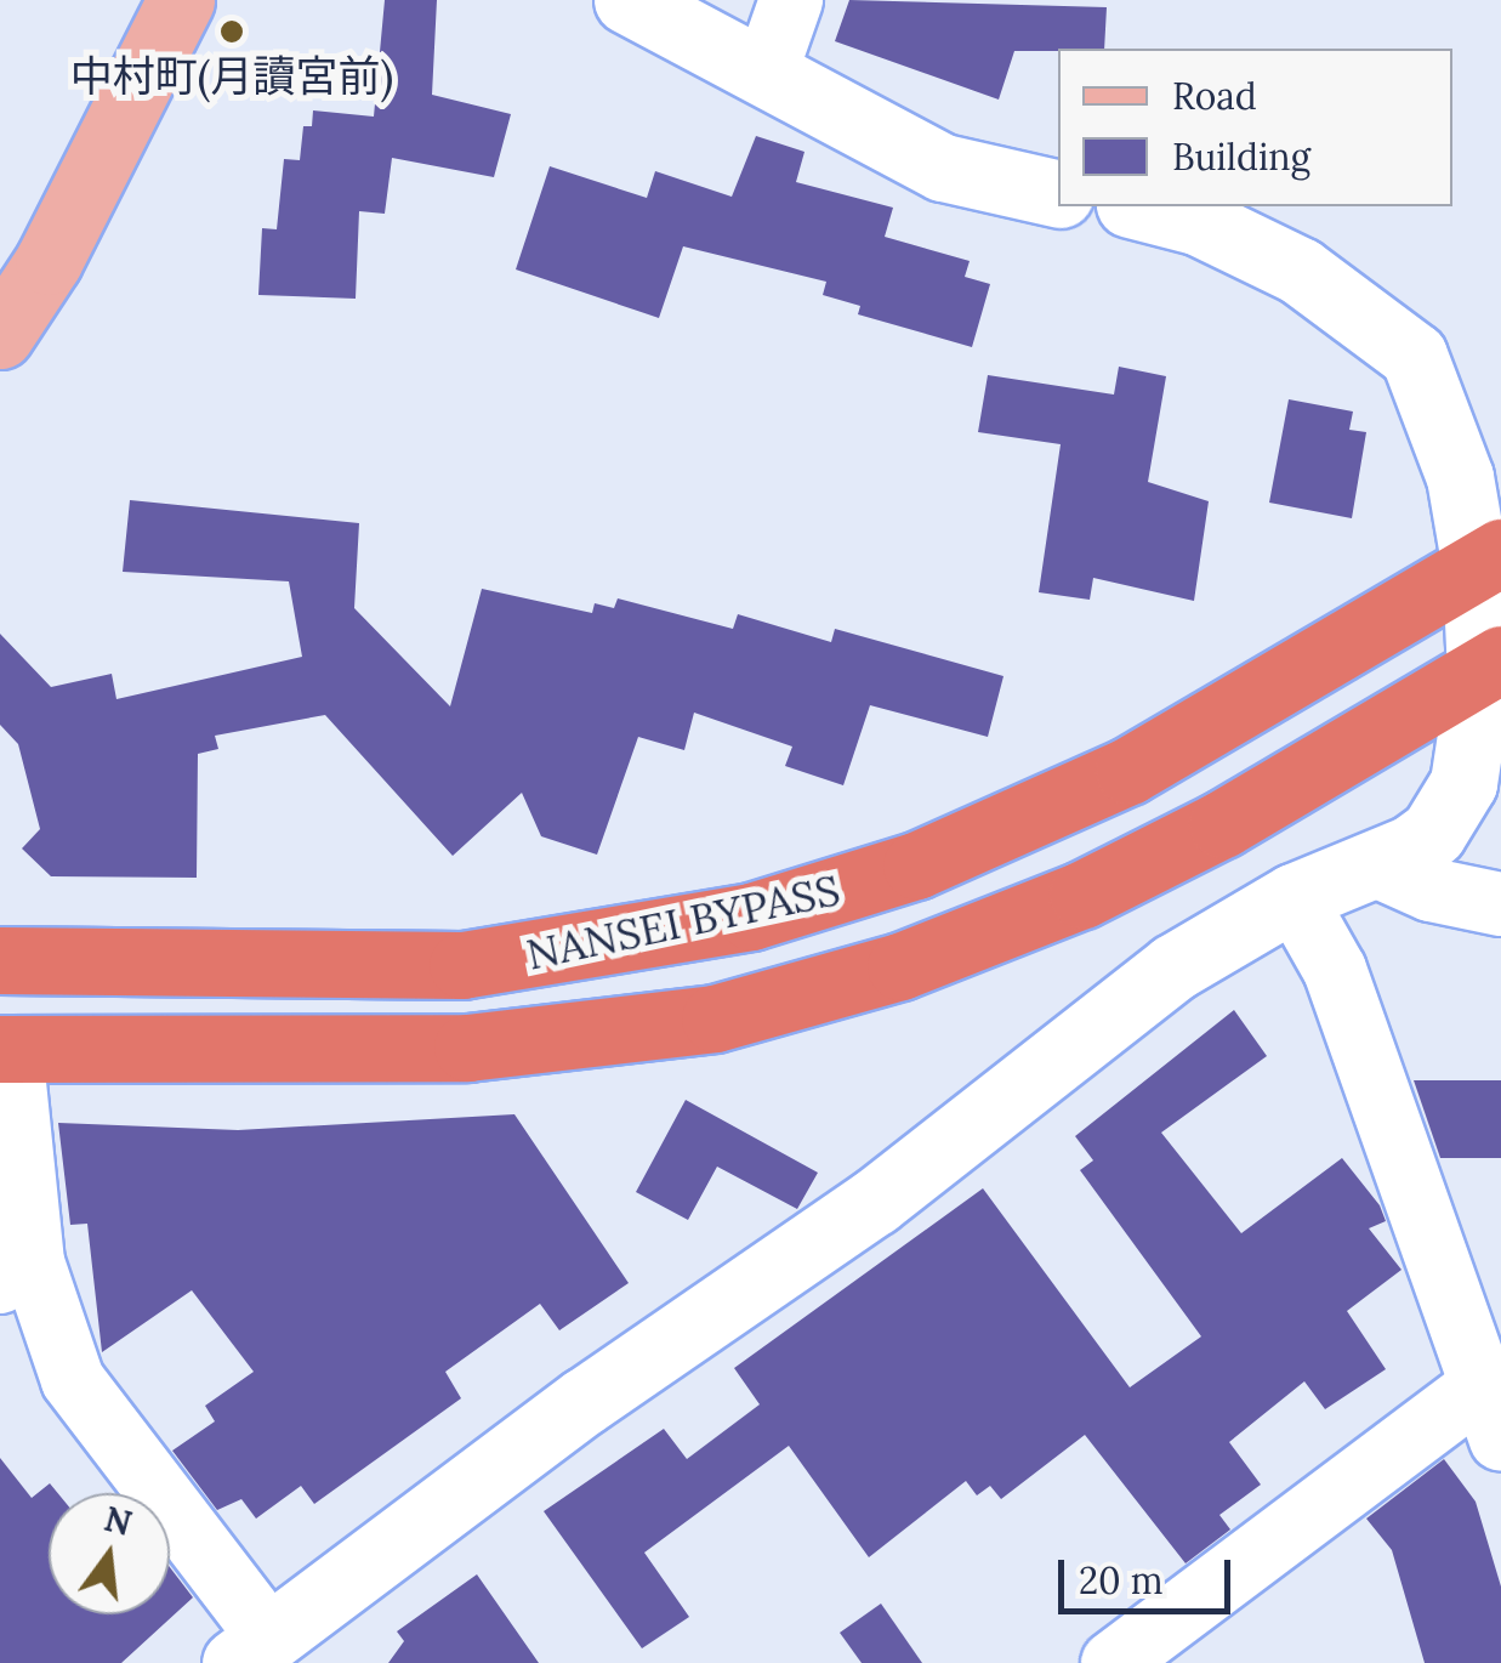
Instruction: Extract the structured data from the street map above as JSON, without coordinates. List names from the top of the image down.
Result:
{
  "streets": {
    "highway": ["NANSEI BYPASS"]
  },
  "places": ["中村町(月讀宮前)"],
  "legend": ["Road", "Building"],
  "scale_bar": "20 m",
  "north": "top"
}
